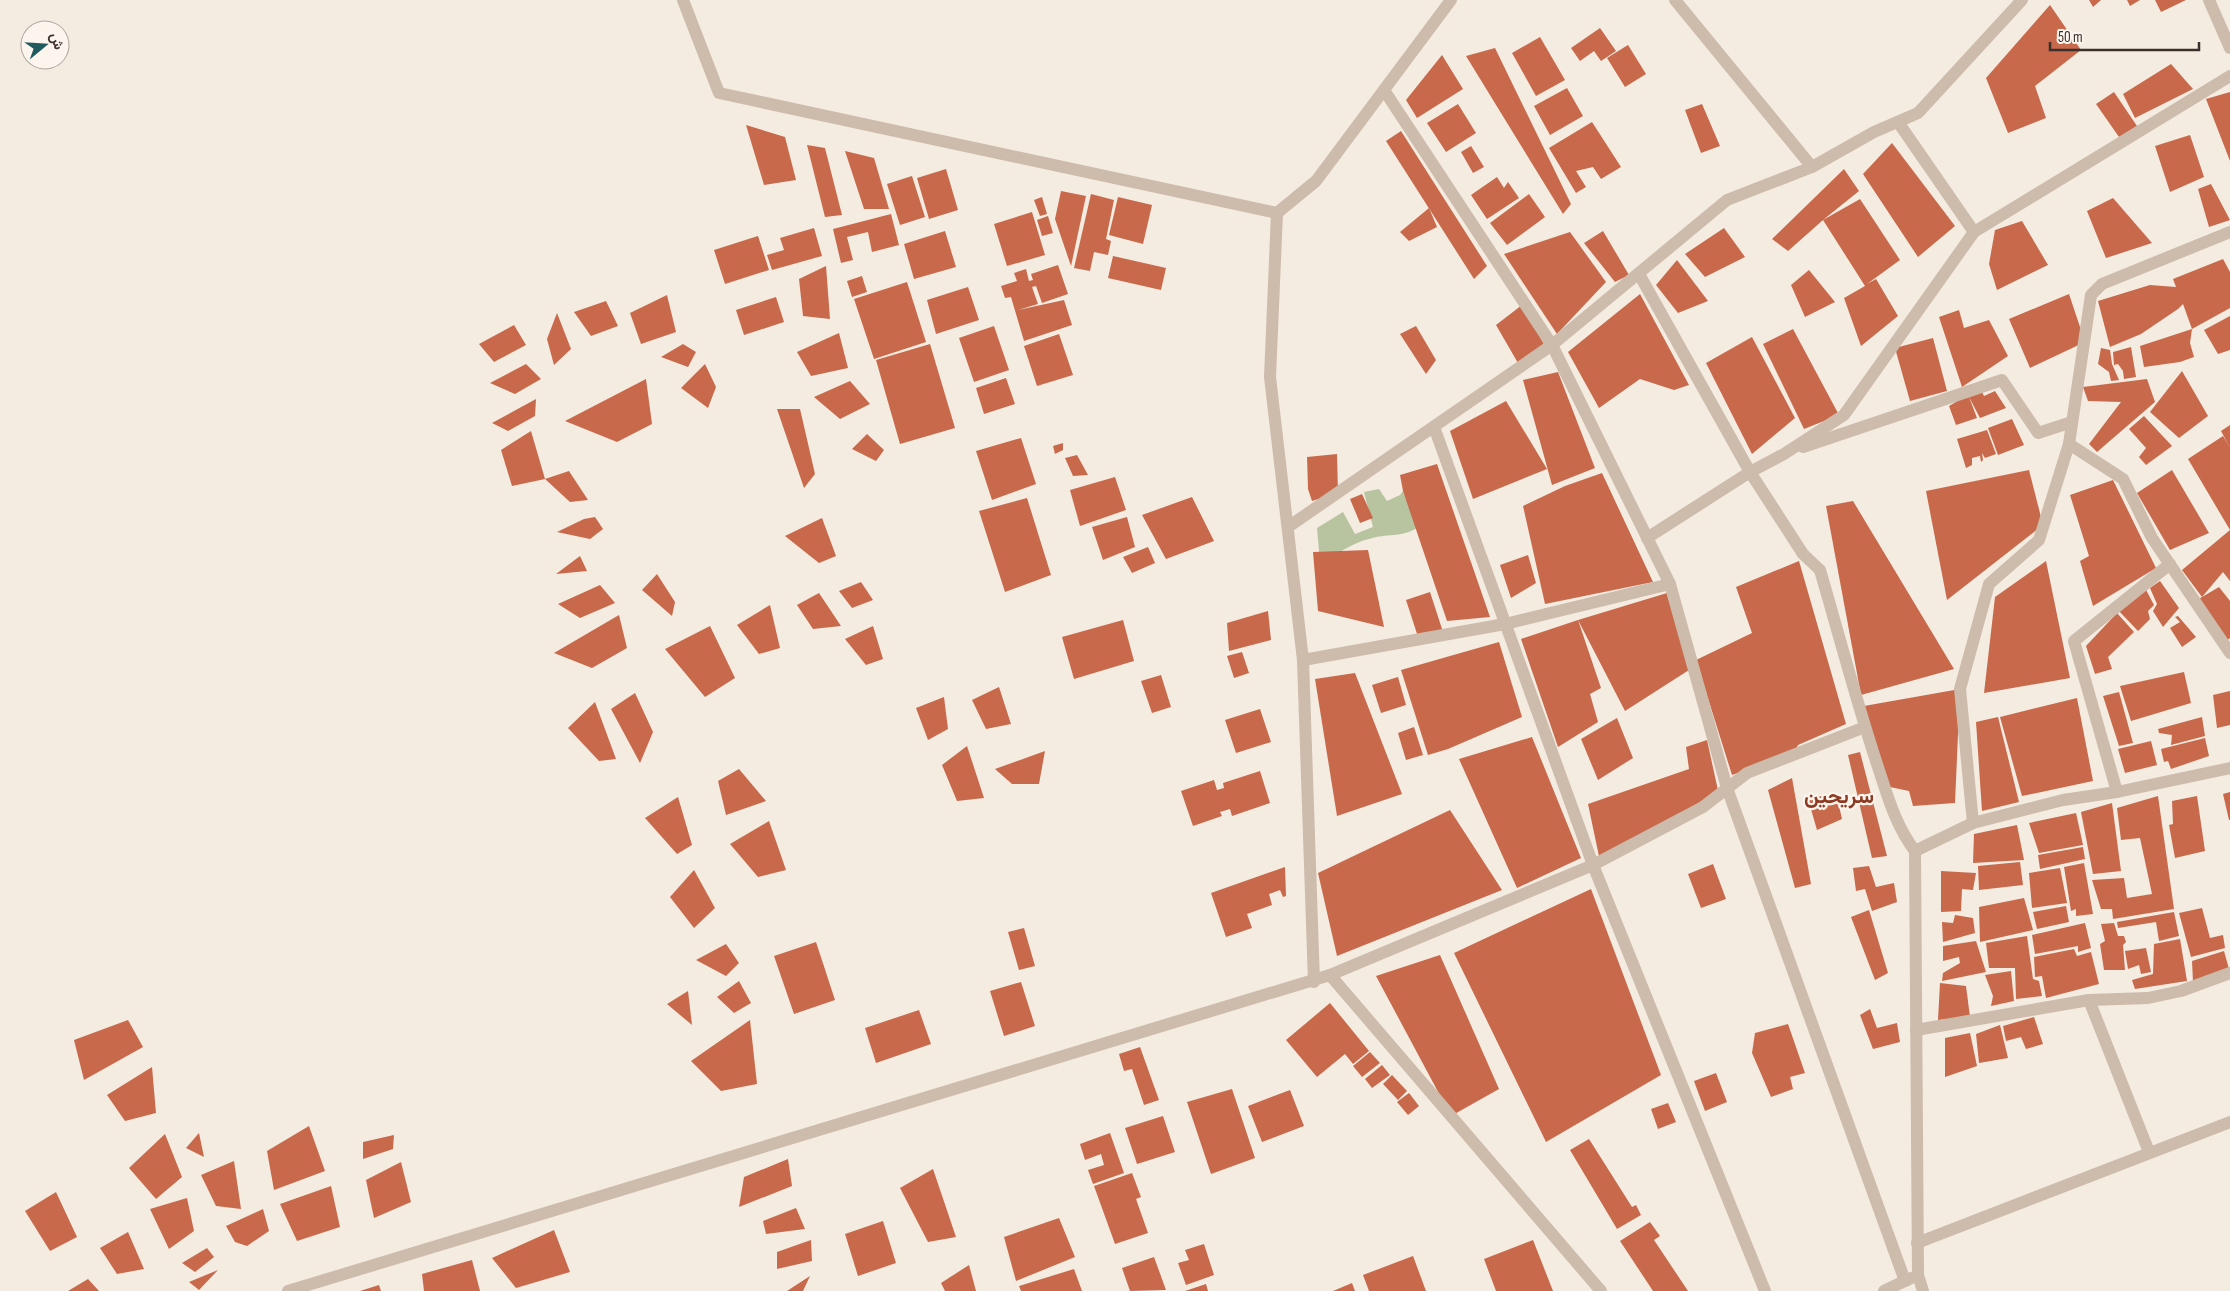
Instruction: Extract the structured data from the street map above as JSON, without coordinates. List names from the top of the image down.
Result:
{
  "districts": ["سريحين"],
  "scale_bar": "50 m",
  "north": "right"
}
